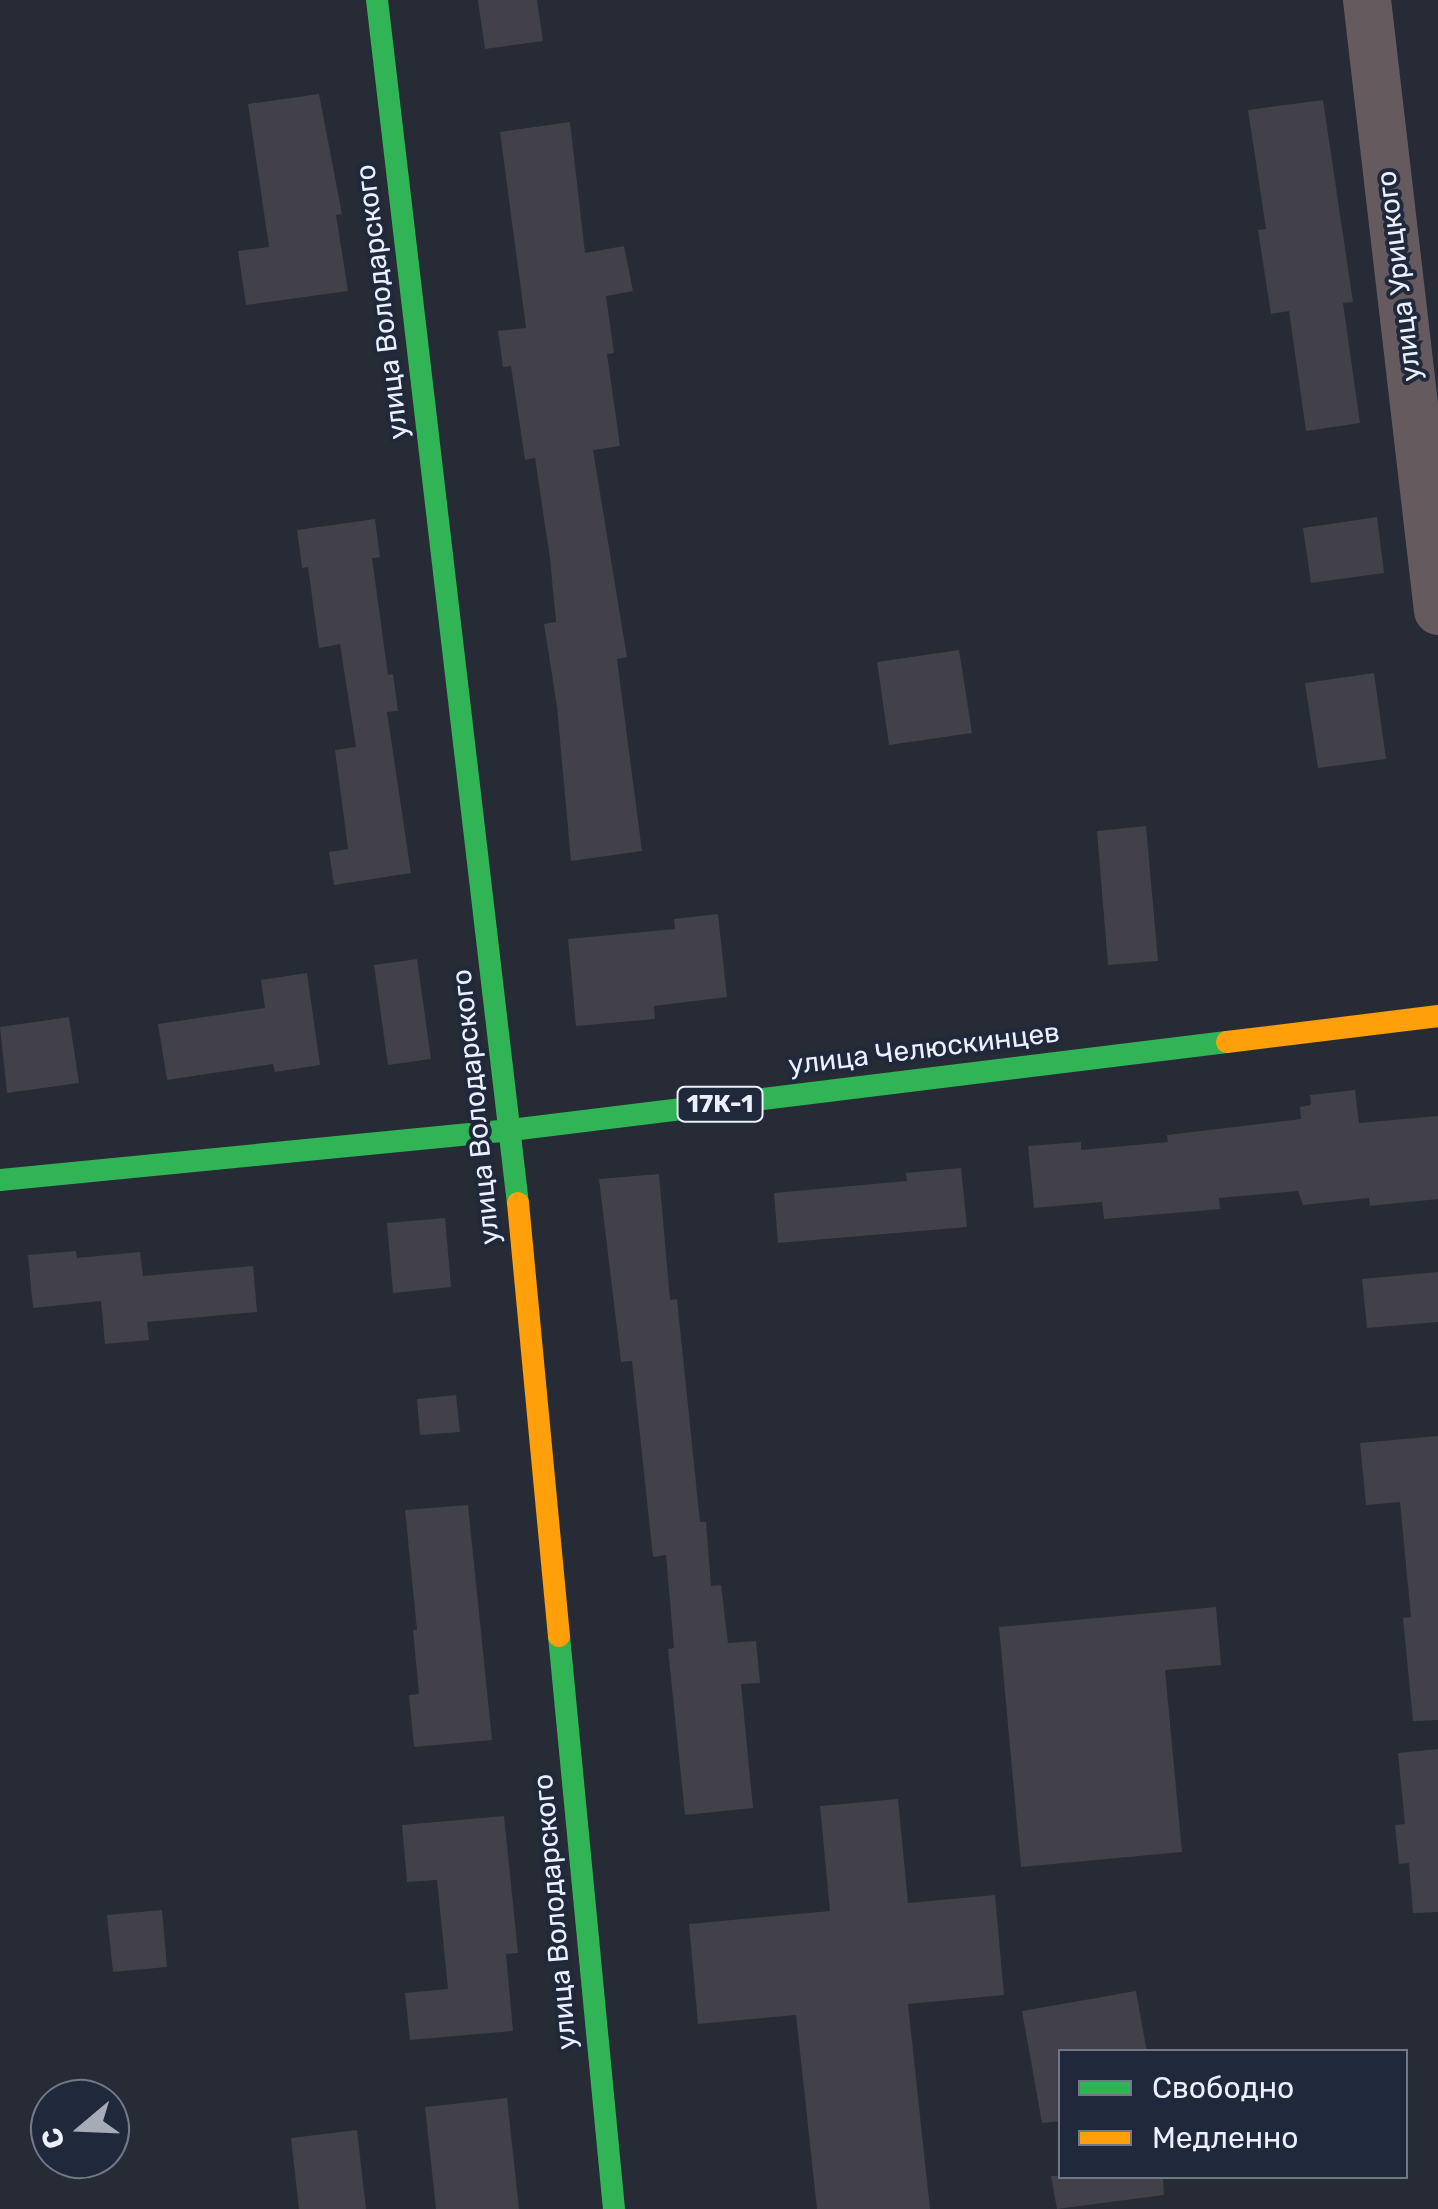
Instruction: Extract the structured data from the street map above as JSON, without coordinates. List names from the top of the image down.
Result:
{
  "streets": {
    "street": [
      "улица Урицкого",
      "улица Володарского",
      "улица Челюскинцев",
      "17К-1"
    ]
  },
  "crossings": [
    ["улица Володарского", "улица Челюскинцев"]
  ],
  "legend": ["Свободно", "Медленно"],
  "north": "left"
}
